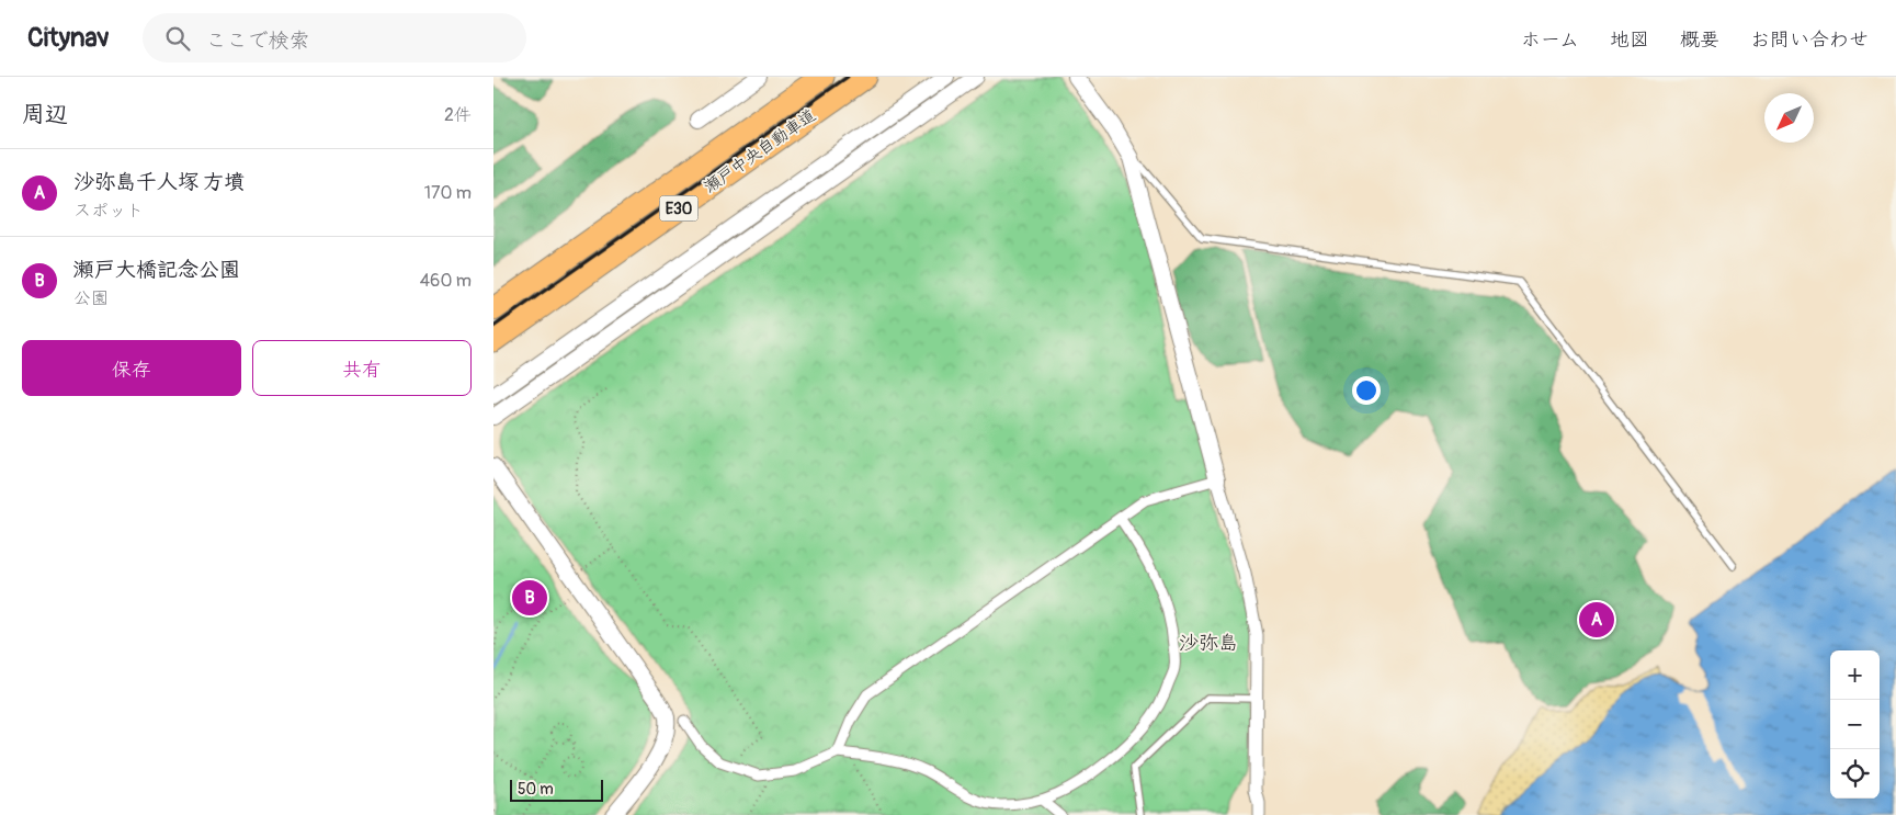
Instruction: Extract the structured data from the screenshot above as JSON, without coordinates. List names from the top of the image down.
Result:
{
  "streets": {
    "highway": ["瀬戸中央自動車道", "E30"]
  },
  "districts": ["沙弥島"],
  "scale_bar": "50 m",
  "north": "bottom left",
  "page": {
    "header": "Citynav",
    "search": "ここで検索",
    "nav": [
      "ホーム",
      "地図",
      "概要",
      "お問い合わせ"
    ],
    "heading": ["周辺", "2件"],
    "list": [
      {
        "mark": "A",
        "name": "沙弥島千人塚 方墳",
        "note": "スポット",
        "value": "170 m"
      },
      {
        "mark": "B",
        "name": "瀬戸大橋記念公園",
        "note": "公園",
        "value": "460 m"
      }
    ],
    "buttons": ["保存", "共有"],
    "pins": ["B", "A"],
    "map_buttons": ["+", "−"],
    "scale": "50 m"
  }
}
